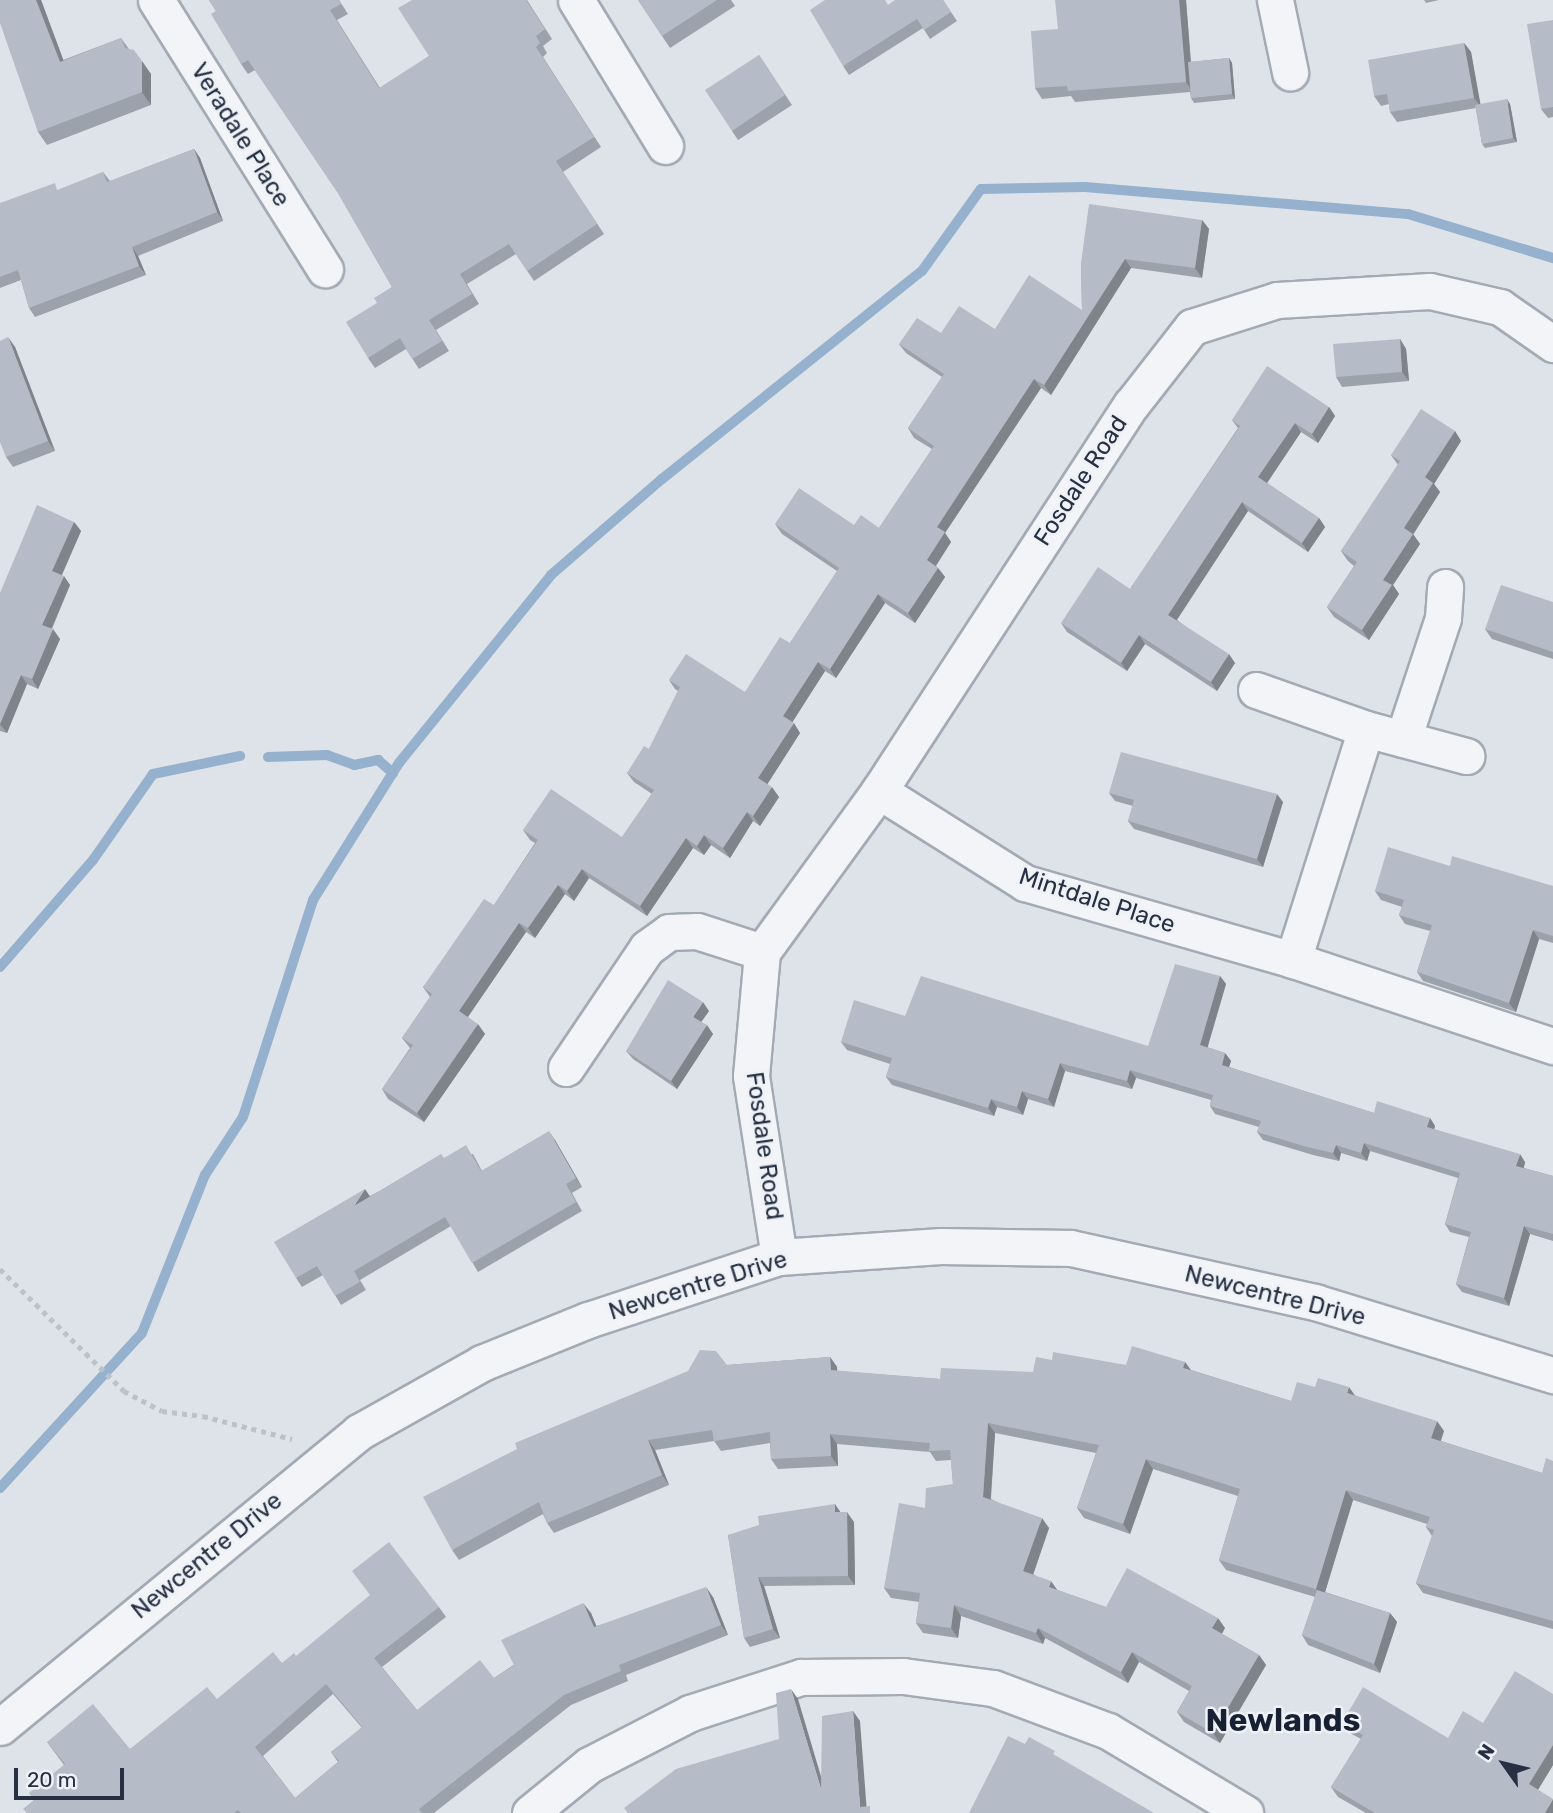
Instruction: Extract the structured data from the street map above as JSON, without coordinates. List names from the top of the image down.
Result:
{
  "streets": {
    "street": [
      "Veradale Place",
      "Fosdale Road",
      "Mintdale Place",
      "Newcentre Drive"
    ]
  },
  "crossings": [
    ["Fosdale Road", "Mintdale Place"],
    ["Fosdale Road", "Newcentre Drive"]
  ],
  "districts": ["Newlands"],
  "scale_bar": "20 m",
  "north": "top left"
}
